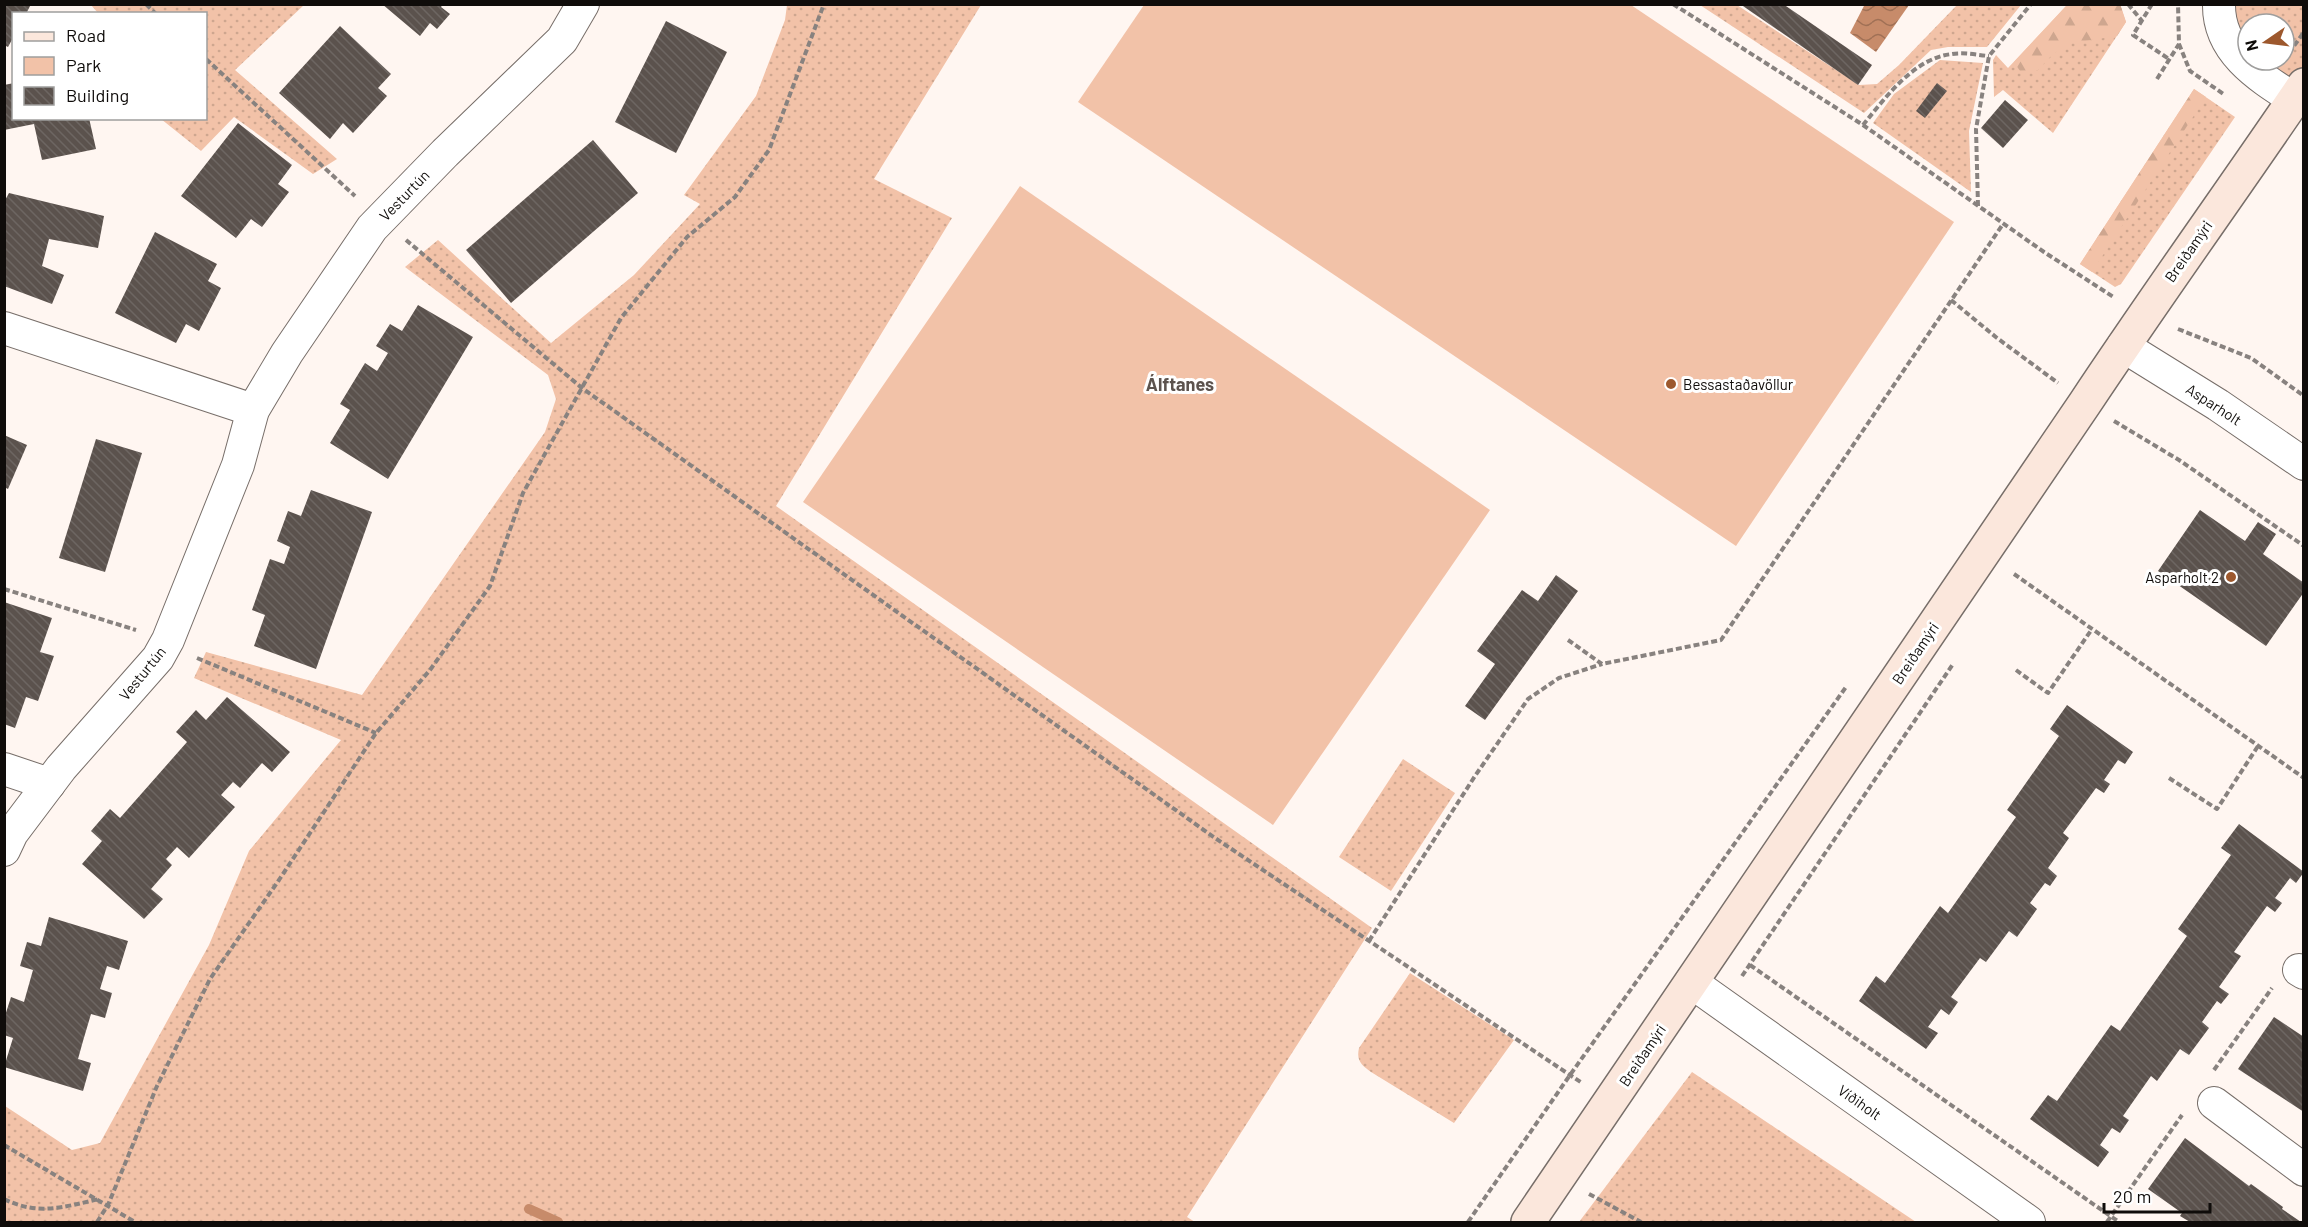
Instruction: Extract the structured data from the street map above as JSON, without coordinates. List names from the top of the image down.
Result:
{
  "streets": {
    "street": [
      "Vesturtún",
      "Breiðamýri",
      "Asparholt",
      "Víðiholt"
    ]
  },
  "crossings": [
    ["Breiðamýri", "Asparholt"],
    ["Breiðamýri", "Víðiholt"]
  ],
  "districts": ["Álftanes"],
  "places": ["Bessastaðavöllur", "Asparholt 2"],
  "legend": ["Road", "Park", "Building"],
  "scale_bar": "20 m",
  "north": "left"
}
